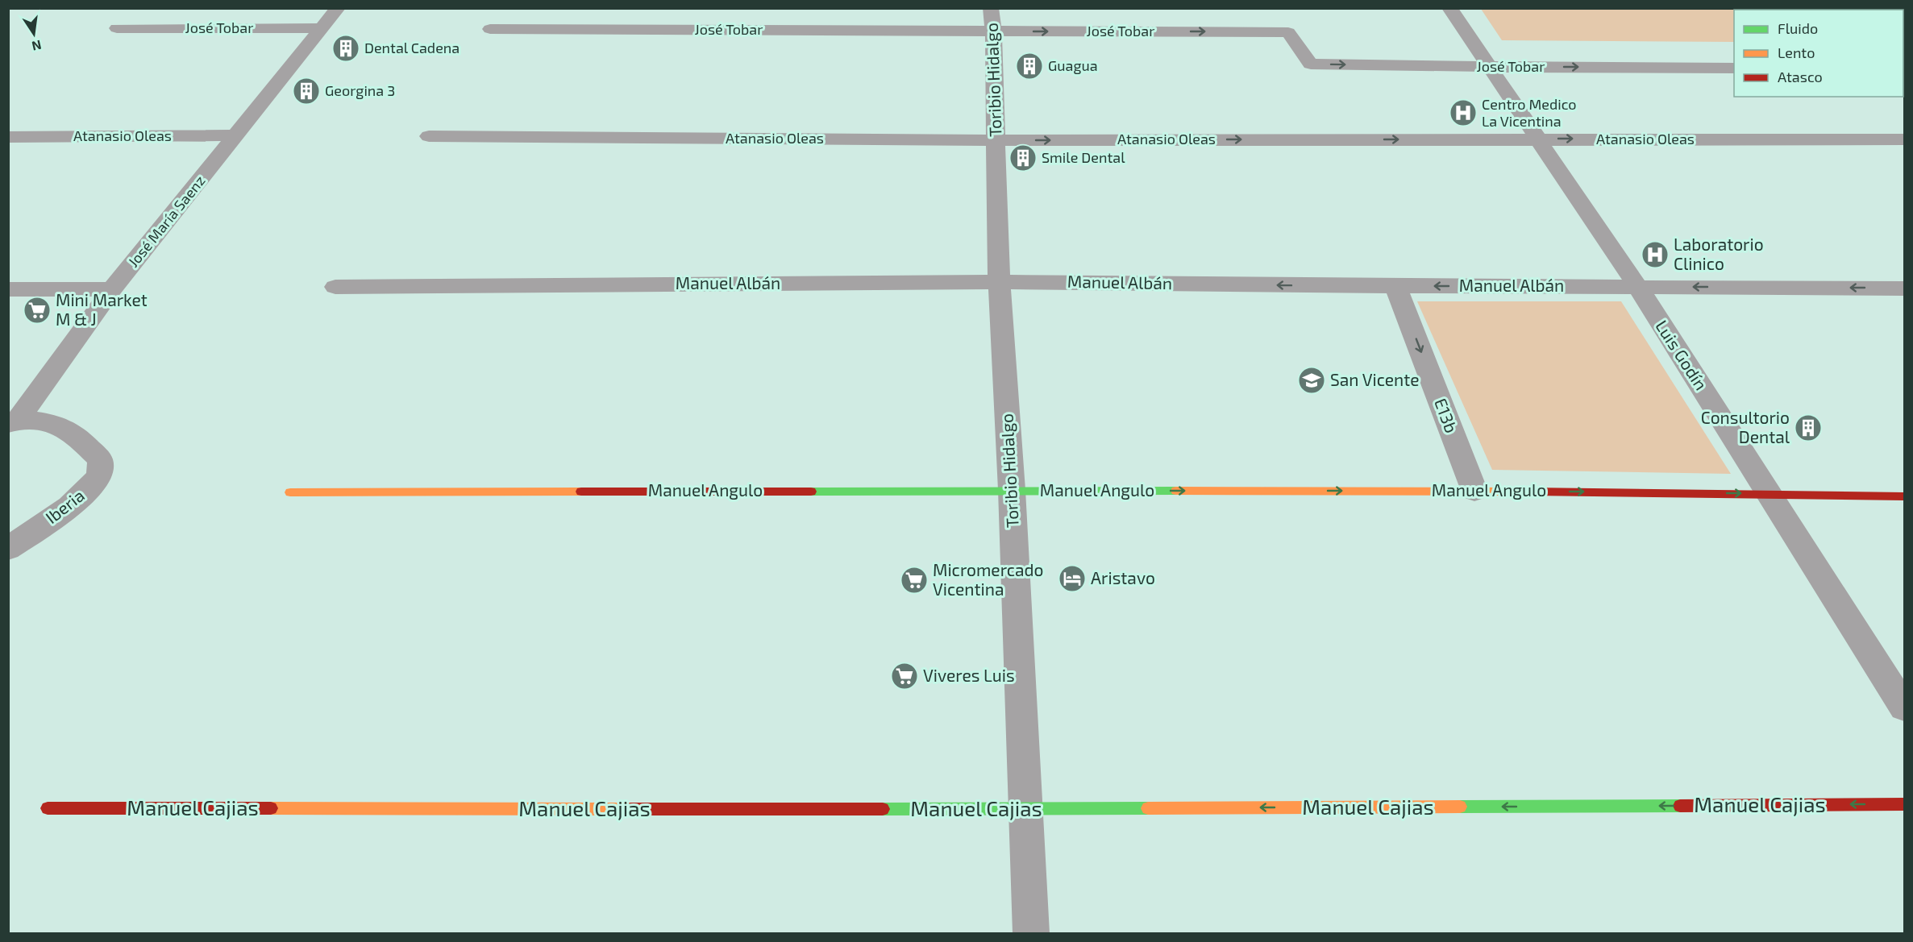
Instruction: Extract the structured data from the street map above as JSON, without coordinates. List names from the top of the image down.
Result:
{
  "streets": {
    "street": [
      "José Tobar",
      "Toribio Hidalgo",
      "Atanasio Oleas",
      "José María Saenz",
      "Manuel Albán",
      "Luis Godín",
      "E13b",
      "Manuel Angulo",
      "Iberia",
      "Manuel Cajias"
    ]
  },
  "crossings": [
    ["José Tobar", "Toribio Hidalgo"],
    ["José Tobar", "José María Saenz"],
    ["José Tobar", "Luis Godín"],
    ["Toribio Hidalgo", "Atanasio Oleas"],
    ["Toribio Hidalgo", "Manuel Albán"],
    ["Toribio Hidalgo", "Manuel Angulo"],
    ["Toribio Hidalgo", "Manuel Cajias"],
    ["Atanasio Oleas", "José María Saenz"],
    ["Atanasio Oleas", "Luis Godín"],
    ["José María Saenz", "Iberia"],
    ["Manuel Albán", "Luis Godín"],
    ["Manuel Albán", "E13b"],
    ["Luis Godín", "Manuel Angulo"],
    ["E13b", "Manuel Angulo"]
  ],
  "one_way": [
    "José Tobar",
    "Atanasio Oleas",
    "Manuel Albán",
    "E13b",
    "Manuel Angulo",
    "Manuel Cajias"
  ],
  "places": {
    "building": [
      "Dental Cadena",
      "Guagua",
      "Georgina 3",
      "Smile Dental",
      "Consultorio Dental"
    ],
    "hospital": ["Centro Medico La Vicentina", "Laboratorio Clinico"],
    "supermarket": ["Mini Market M & J", "Micromercado Vicentina", "Viveres Luis"],
    "school or university": ["San Vicente"],
    "hotel": ["Aristavo"]
  },
  "legend": ["Fluido", "Lento", "Atasco"],
  "north": "bottom"
}
